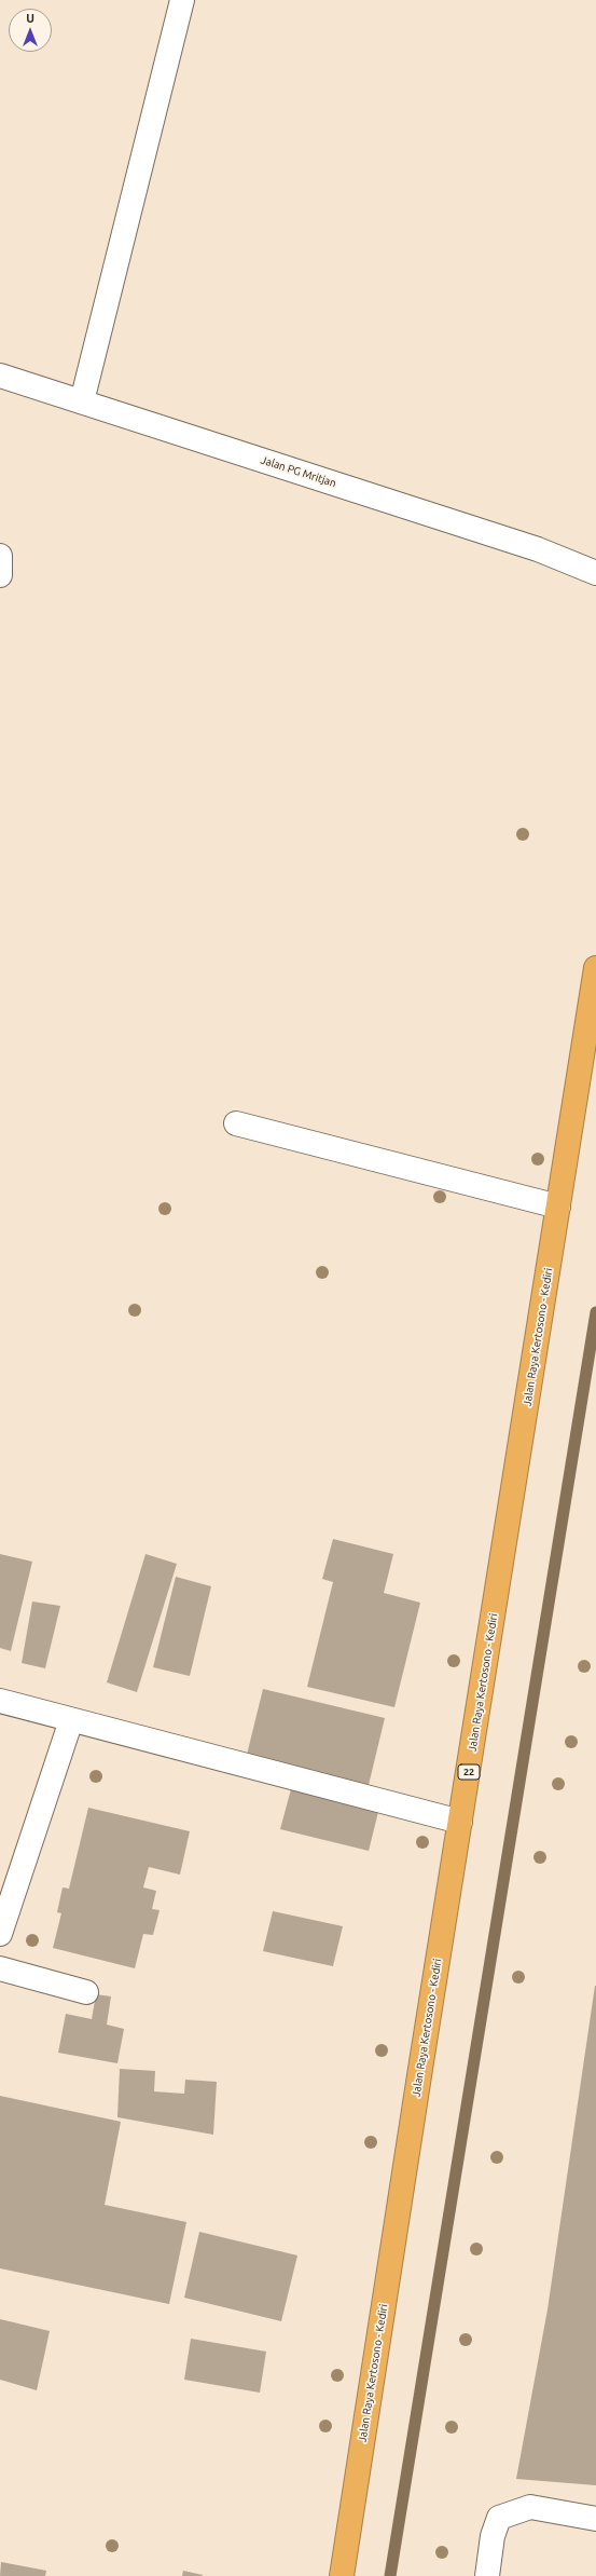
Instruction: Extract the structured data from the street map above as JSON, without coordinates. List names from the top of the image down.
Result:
{
  "streets": {
    "highway": ["Jalan Raya Kertosono - Kediri", "22"],
    "street": ["Jalan PG Mritjan"]
  },
  "north": "top"
}
